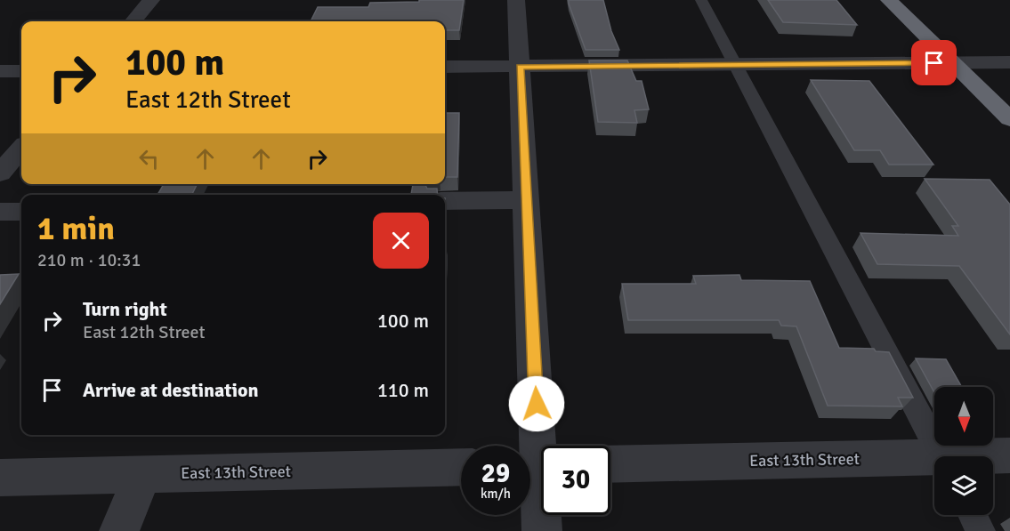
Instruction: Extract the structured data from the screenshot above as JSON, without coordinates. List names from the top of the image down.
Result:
{
  "streets": {
    "street": ["East 13th Street"]
  },
  "north": "bottom",
  "page": {
    "turn": ["100 m", "East 12th Street"],
    "heading": ["1 min", "210 m · 10:31"],
    "list": [
      {
        "name": "Turn right",
        "note": "East 12th Street",
        "value": "100 m"
      },
      {
        "name": "Arrive at destination",
        "value": "110 m"
      }
    ],
    "speed": "29 km/h",
    "limit": "30"
  }
}
